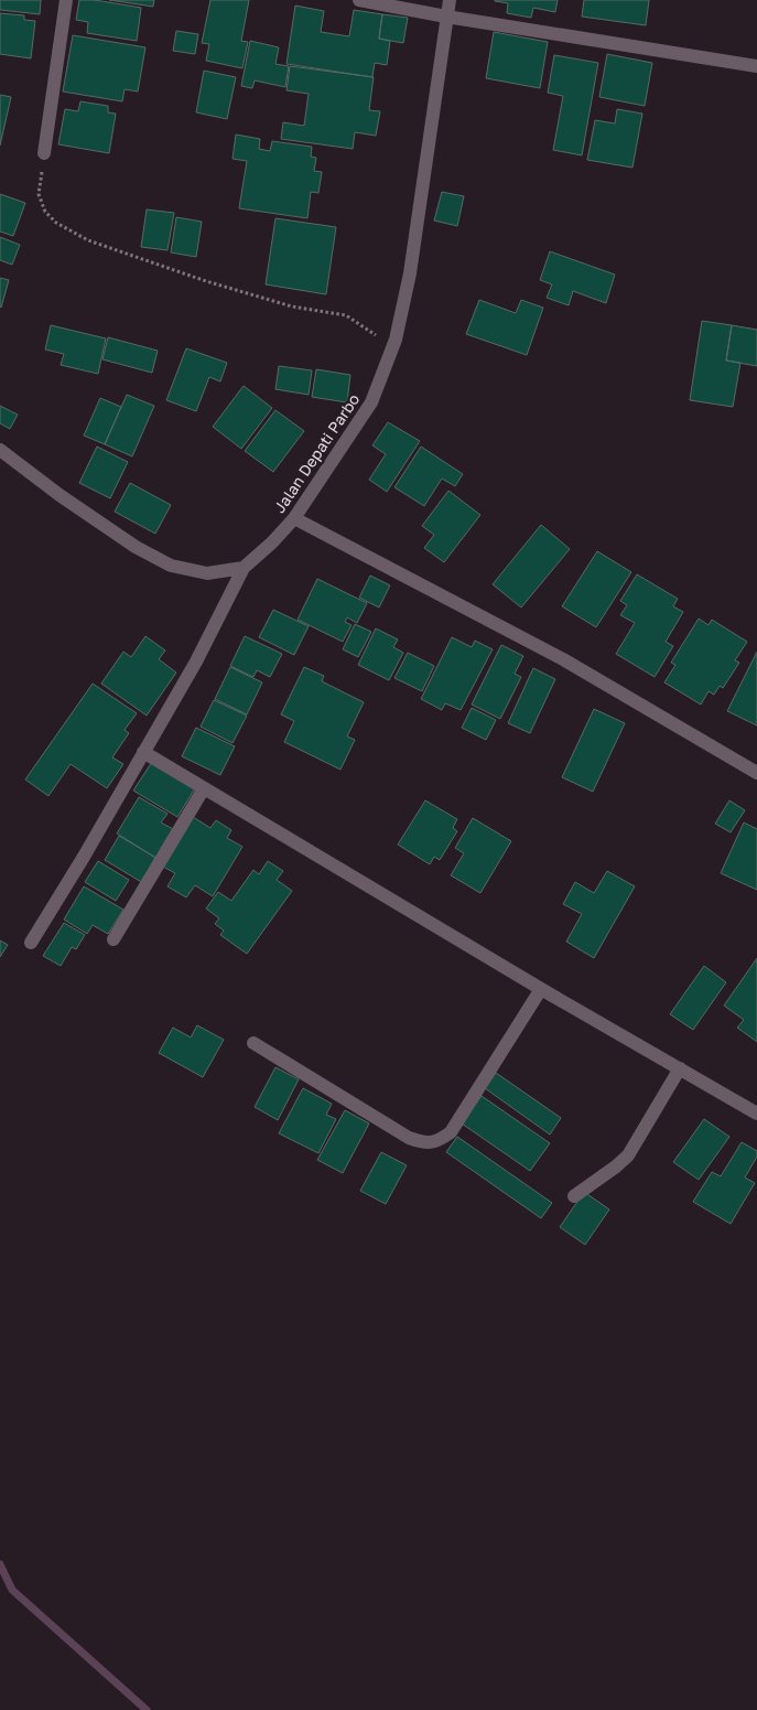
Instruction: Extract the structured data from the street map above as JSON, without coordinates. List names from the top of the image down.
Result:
{
  "streets": {
    "street": ["Jalan Depati Parbo"]
  }
}
